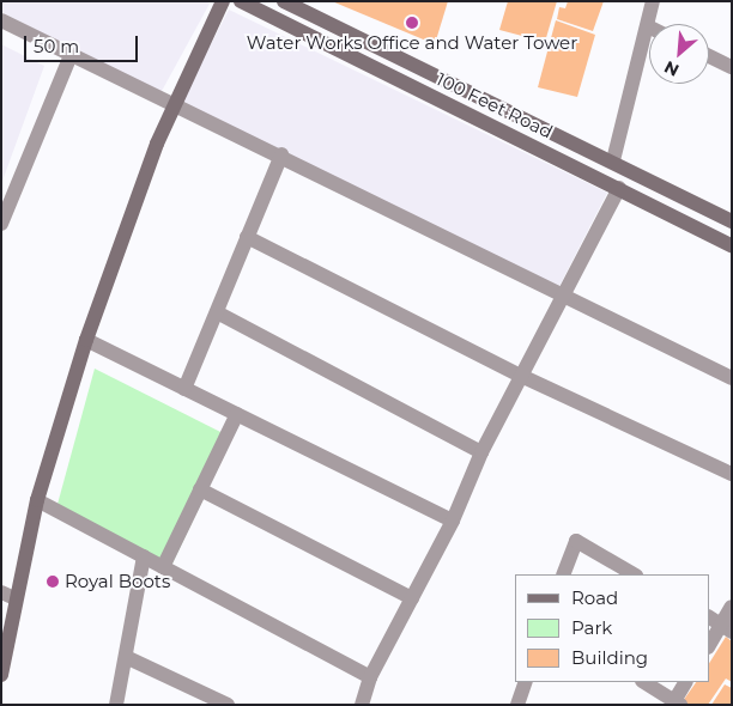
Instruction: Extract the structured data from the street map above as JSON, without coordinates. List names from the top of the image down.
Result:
{
  "streets": {
    "main road": ["100 Feet Road"]
  },
  "places": ["Water Works Office and Water Tower", "Royal Boots"],
  "legend": ["Road", "Park", "Building"],
  "scale_bar": "50 m",
  "north": "bottom left"
}
